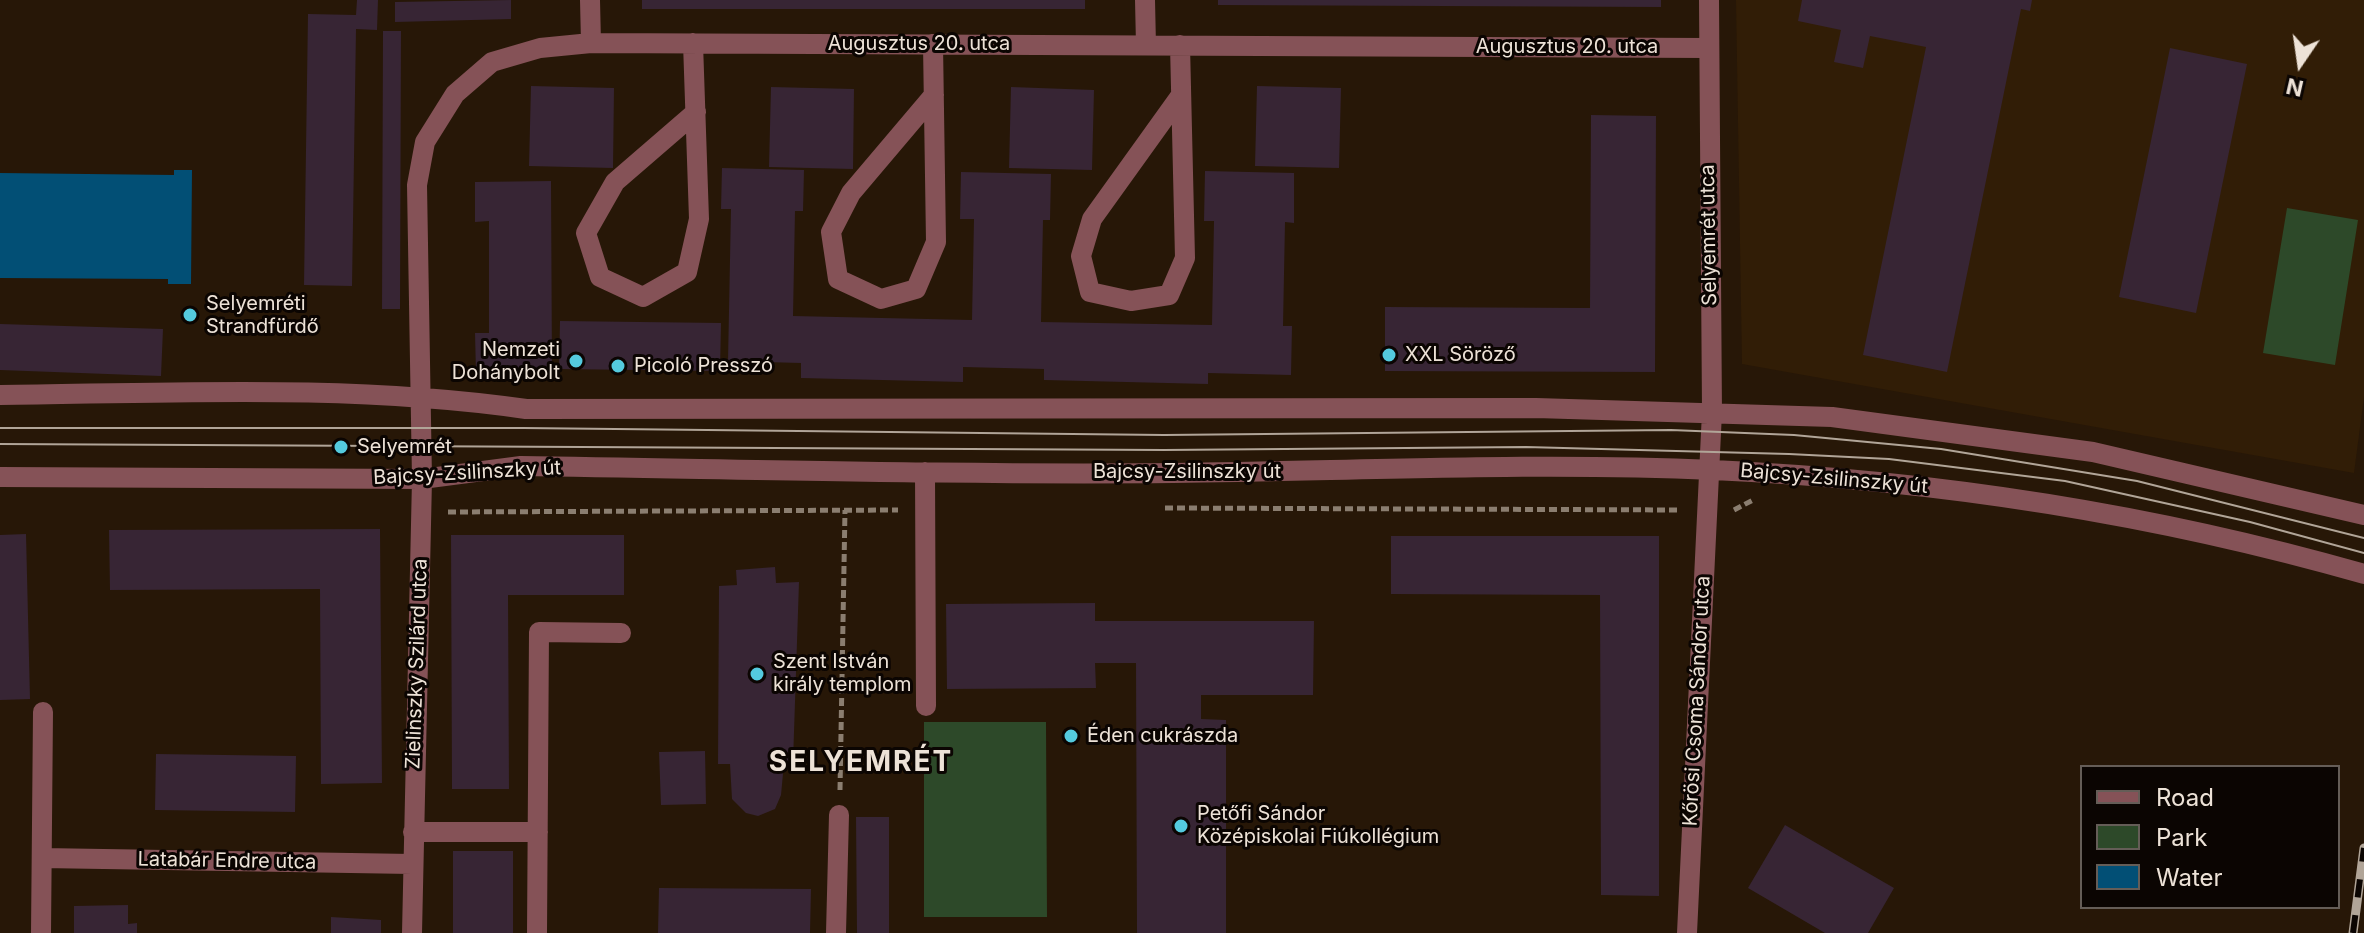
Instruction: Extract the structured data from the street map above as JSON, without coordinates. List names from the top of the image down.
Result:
{
  "streets": {
    "street": [
      "Augusztus 20. utca",
      "Selyemrét utca",
      "Bajcsy-Zsilinszky út",
      "Zielinszky Szilárd utca",
      "Kőrösi Csoma Sándor utca",
      "Latabár Endre utca"
    ]
  },
  "crossings": [
    ["Augusztus 20. utca", "Selyemrét utca"],
    ["Augusztus 20. utca", "Zielinszky Szilárd utca"],
    ["Selyemrét utca", "Bajcsy-Zsilinszky út"],
    ["Selyemrét utca", "Kőrösi Csoma Sándor utca"],
    ["Bajcsy-Zsilinszky út", "Zielinszky Szilárd utca"],
    ["Bajcsy-Zsilinszky út", "Kőrösi Csoma Sándor utca"],
    ["Zielinszky Szilárd utca", "Latabár Endre utca"]
  ],
  "districts": ["SELYEMRÉT"],
  "places": [
    "Selyemréti Strandfürdő",
    "XXL Söröző",
    "Nemzeti Dohánybolt",
    "Picoló Presszó",
    "Selyemrét",
    "Szent István király templom",
    "Éden cukrászda",
    "Petőfi Sándor Középiskolai Fiúkollégium"
  ],
  "legend": ["Road", "Park", "Water"],
  "north": "bottom"
}
